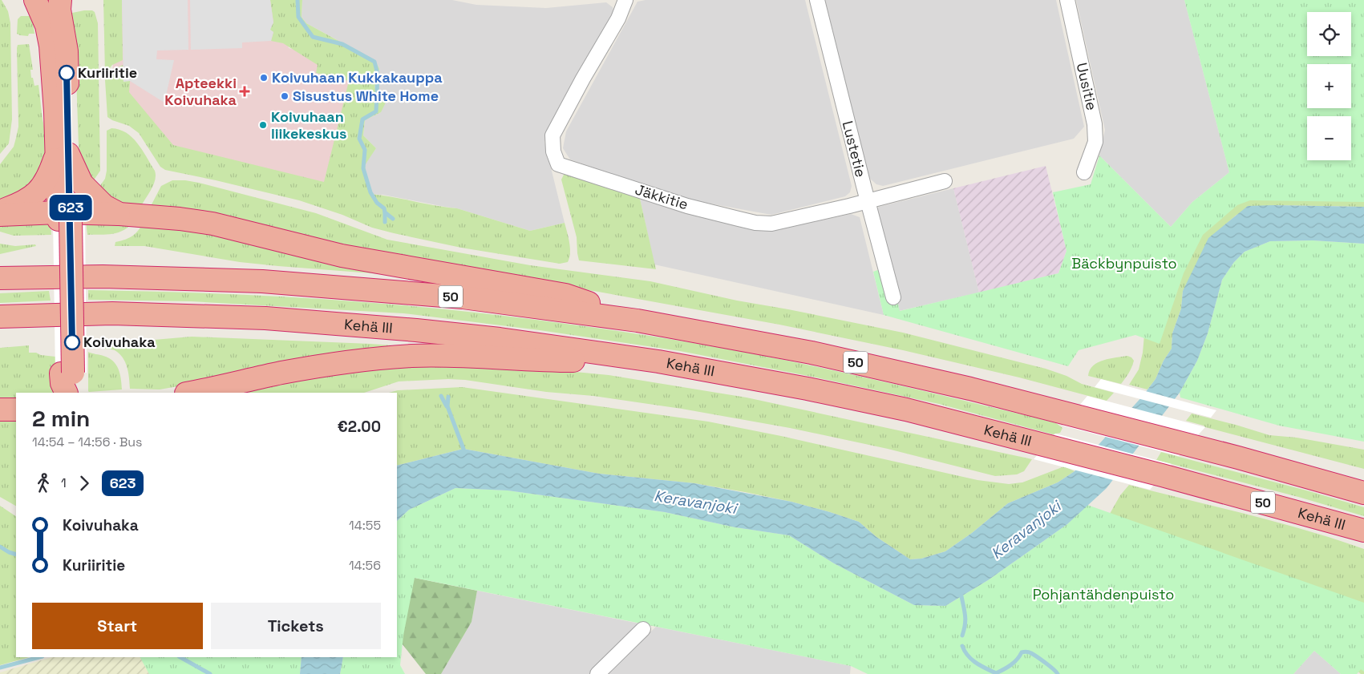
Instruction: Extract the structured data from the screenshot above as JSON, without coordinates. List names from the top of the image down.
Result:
{
  "streets": {
    "highway": ["50", "Kehä III"],
    "street": ["Uusitie", "Lustetie", "Jäkkitie"]
  },
  "crossings": [
    ["Lustetie", "Jäkkitie"]
  ],
  "water": ["Keravanjoki"],
  "parks": ["Bäckbynpuisto", "Pohjantähdenpuisto"],
  "places": {
    "other": [
      "Kuriiritie",
      "Koivuhaan Kukkakauppa",
      "Sisustus White Home",
      "Koivuhaan liikekeskus",
      "Koivuhaka"
    ],
    "health": ["Apteekki Koivuhaka"]
  },
  "lines": ["bus line 623"],
  "page": {
    "on_map": "623",
    "map_buttons": ["+", "−"],
    "heading": ["2 min", "14:54 – 14:56 · Bus", "€2.00"],
    "legs": ["1", "623"],
    "list": [
      {
        "name": "Koivuhaka",
        "value": "14:55"
      },
      {
        "name": "Kuriiritie",
        "value": "14:56"
      }
    ],
    "buttons": ["Start", "Tickets"]
  }
}
